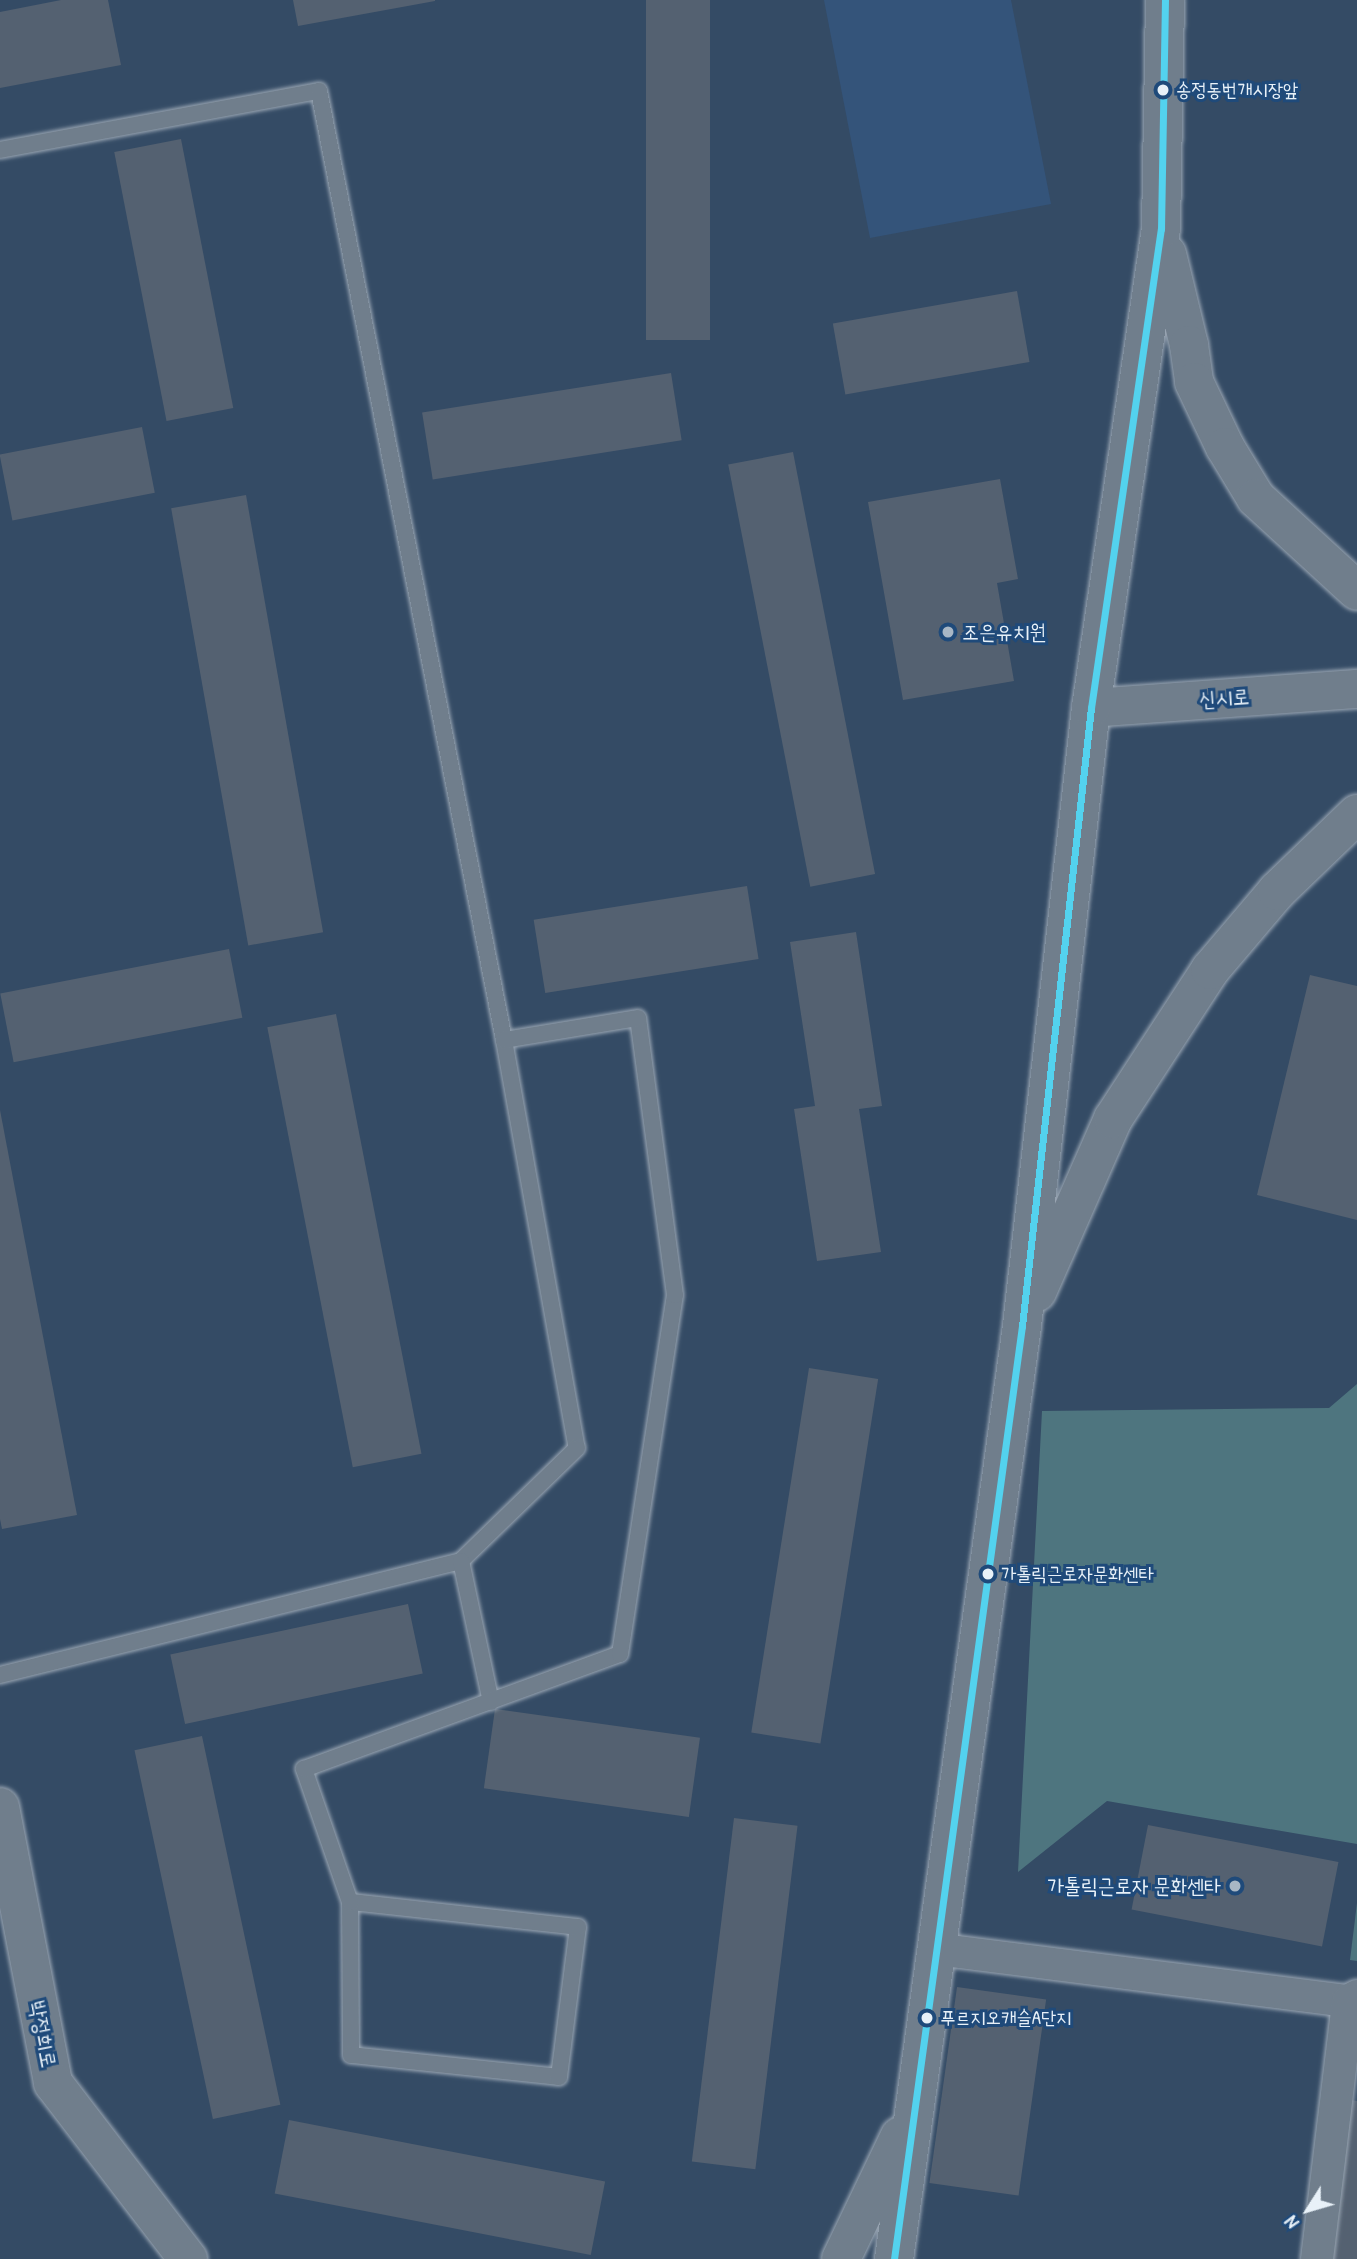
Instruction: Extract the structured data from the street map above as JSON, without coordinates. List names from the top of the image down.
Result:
{
  "streets": {
    "street": ["신시로", "박정희로"]
  },
  "places": [
    "송정동번개시장앞",
    "조은유치원",
    "가톨릭근로자문화센타",
    "가톨릭근로자 문화센타",
    "푸르지오캐슬A단지"
  ],
  "north": "bottom left"
}
